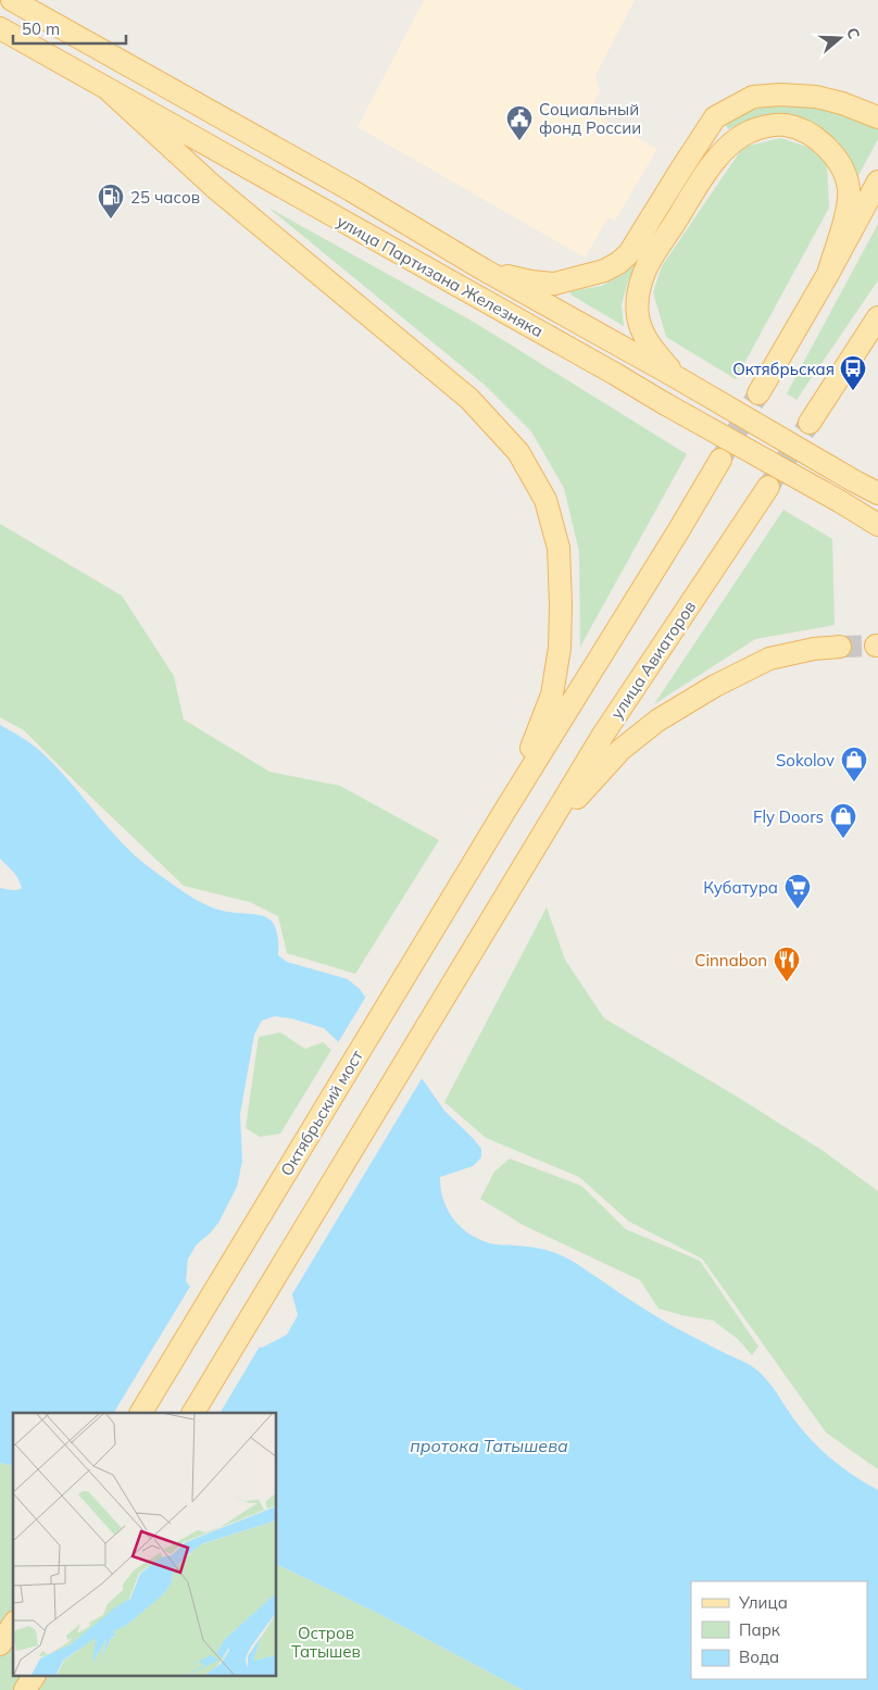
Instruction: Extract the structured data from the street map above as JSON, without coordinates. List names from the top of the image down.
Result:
{
  "streets": {
    "main road": ["улица Партизана Железняка", "улица Авиаторов", "Октябрьский мост"]
  },
  "water": ["протока Татышева"],
  "parks": ["Остров Татышев"],
  "places": {
    "public building": ["Социальный фонд России"],
    "fuel station": ["25 часов"],
    "bus stop": ["Октябрьская"],
    "shop": ["Sokolov", "Fly Doors"],
    "supermarket": ["Кубатура"],
    "restaurant": ["Cinnabon"]
  },
  "legend": ["Улица", "Парк", "Вода"],
  "scale_bar": "50 m",
  "north": "right"
}
